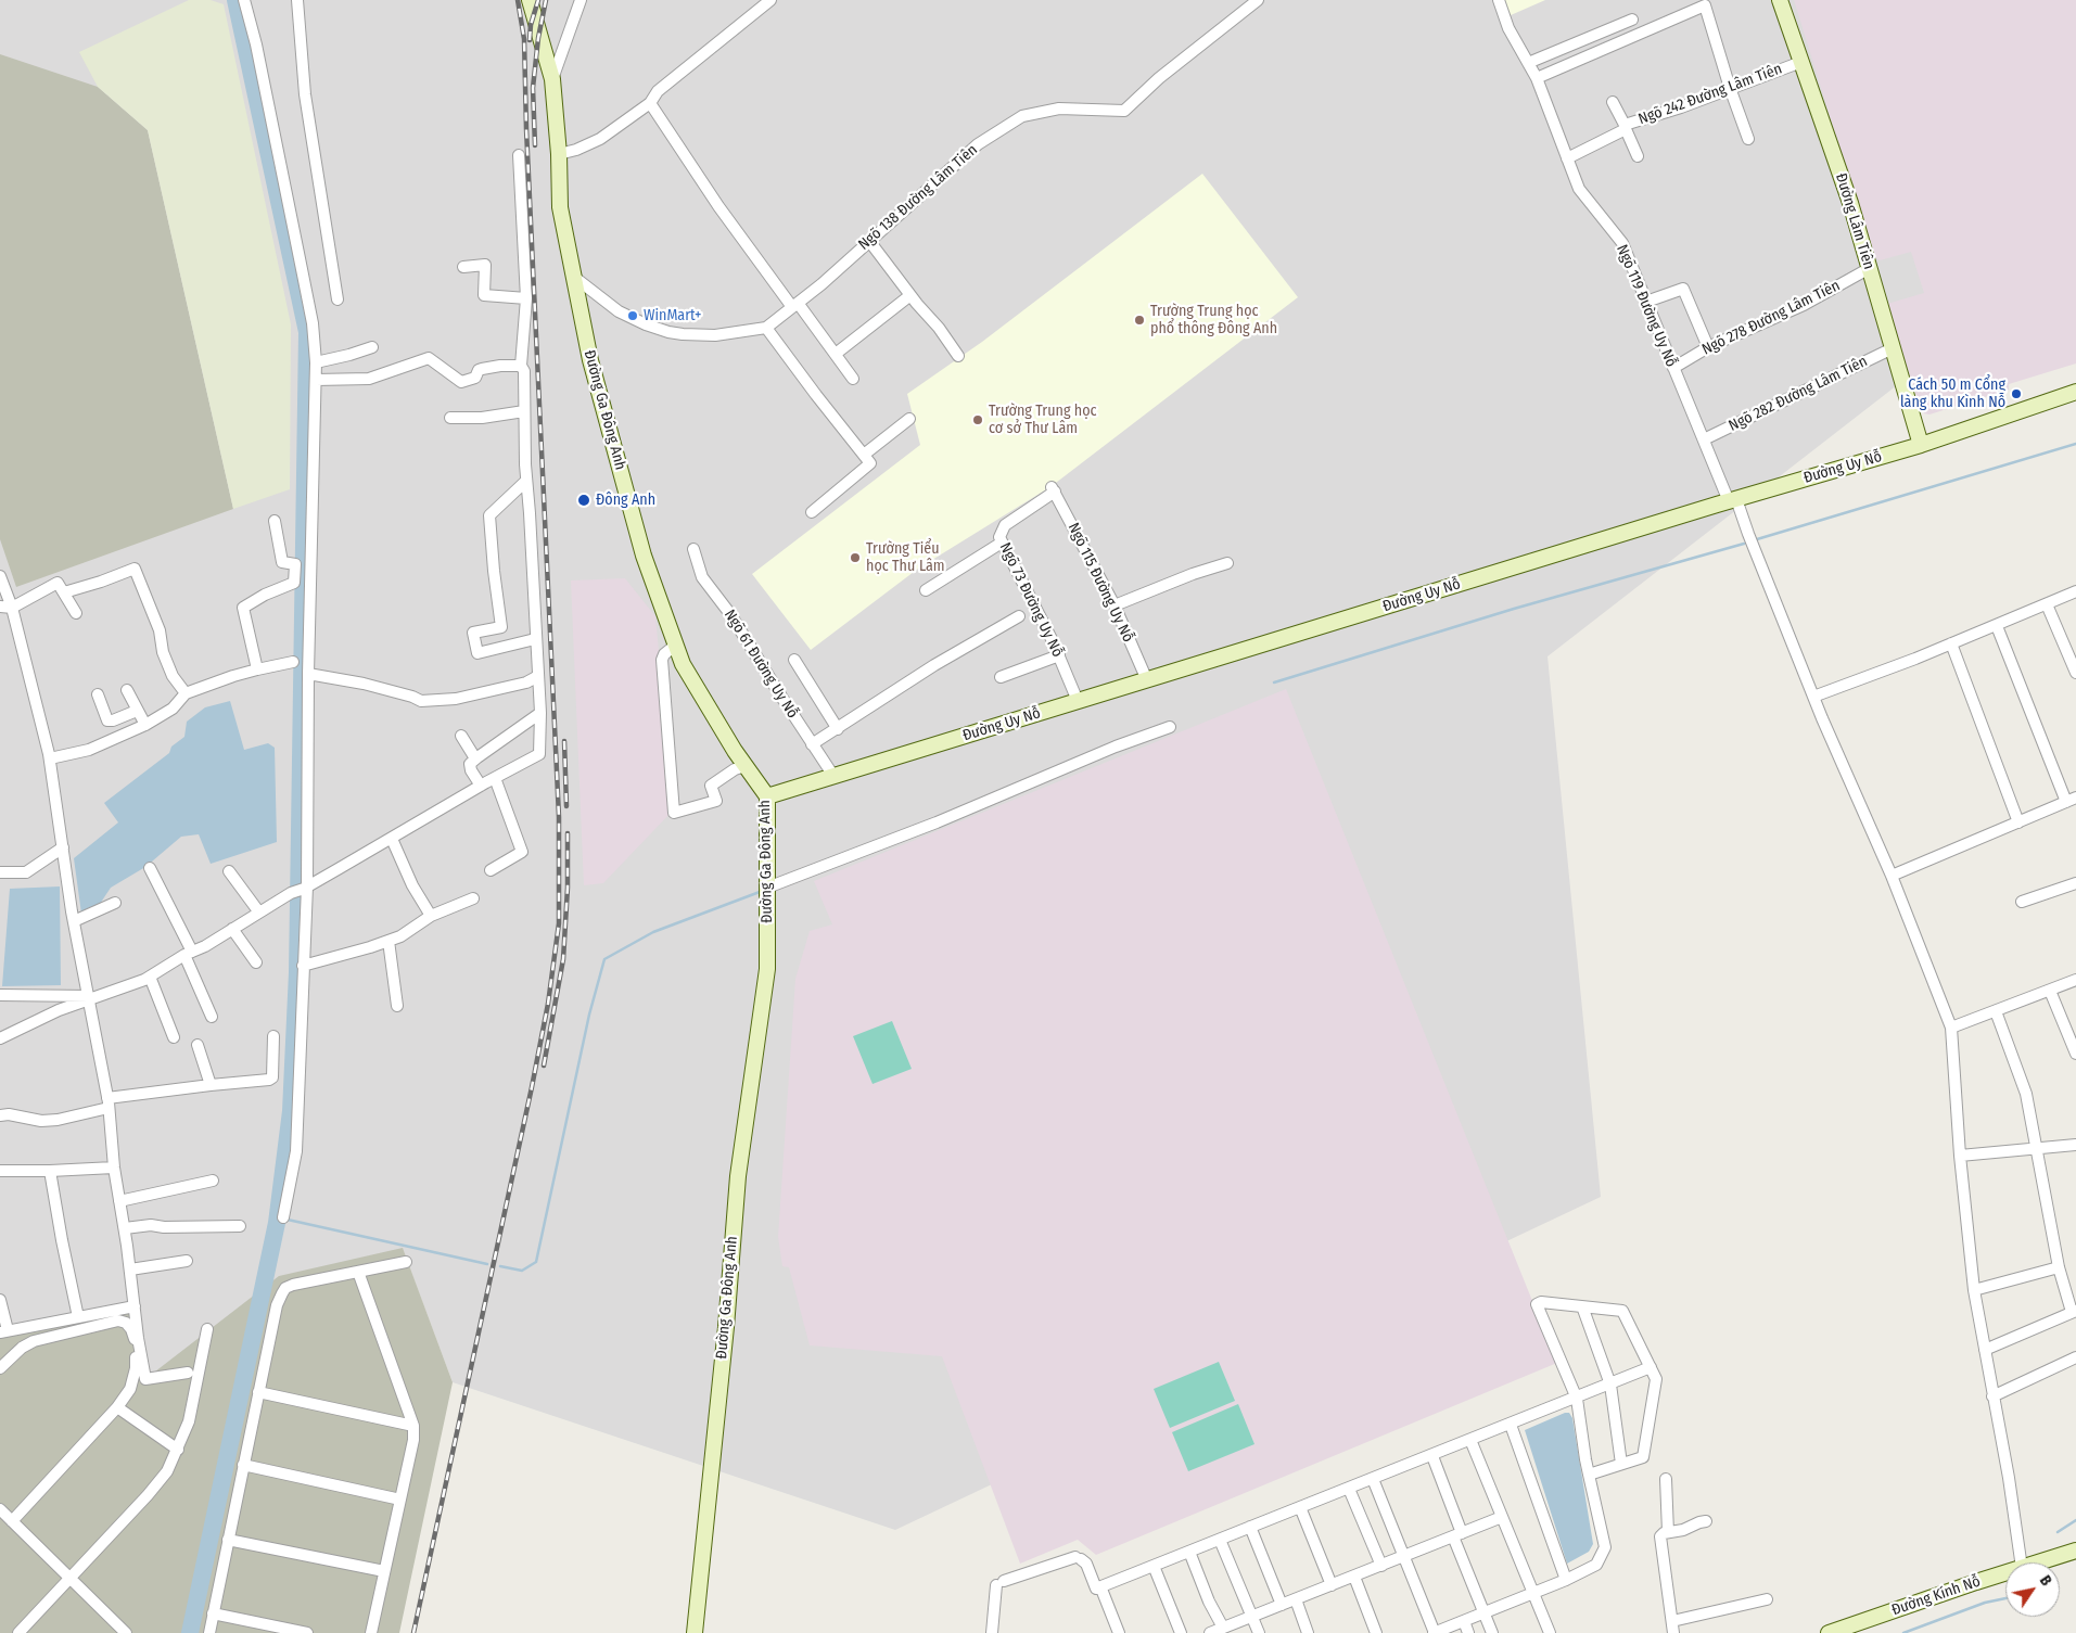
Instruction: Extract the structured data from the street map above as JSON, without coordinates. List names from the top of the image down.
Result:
{
  "streets": {
    "street": [
      "Ngõ 242 Đường Lâm Tiên",
      "Ngõ 138 Đường Lâm Tiên",
      "Đường Lâm Tiên",
      "Ngõ 119 Đường Uy Nỗ",
      "Ngõ 278 Đường Lâm Tiên",
      "Ngõ 282 Đường Lâm Tiên",
      "Đường Ga Đông Anh",
      "Đường Uy Nỗ",
      "Ngõ 115 Đường Uy Nỗ",
      "Ngõ 73 Đường Uy Nỗ",
      "Ngõ 61 Đường Uy Nỗ",
      "Đường Kính Nỗ"
    ]
  },
  "crossings": [
    ["Ngõ 242 Đường Lâm Tiên", "Đường Lâm Tiên"],
    ["Ngõ 242 Đường Lâm Tiên", "Ngõ 119 Đường Uy Nỗ"],
    ["Đường Lâm Tiên", "Ngõ 278 Đường Lâm Tiên"],
    ["Đường Lâm Tiên", "Ngõ 282 Đường Lâm Tiên"],
    ["Đường Lâm Tiên", "Đường Uy Nỗ"],
    ["Ngõ 119 Đường Uy Nỗ", "Ngõ 278 Đường Lâm Tiên"],
    ["Ngõ 119 Đường Uy Nỗ", "Ngõ 282 Đường Lâm Tiên"],
    ["Ngõ 119 Đường Uy Nỗ", "Đường Uy Nỗ"],
    ["Đường Ga Đông Anh", "Đường Uy Nỗ"],
    ["Đường Uy Nỗ", "Ngõ 115 Đường Uy Nỗ"],
    ["Đường Uy Nỗ", "Ngõ 73 Đường Uy Nỗ"],
    ["Đường Uy Nỗ", "Ngõ 61 Đường Uy Nỗ"],
    ["Ngõ 115 Đường Uy Nỗ", "Ngõ 73 Đường Uy Nỗ"]
  ],
  "places": [
    "WinMart+",
    "Trường Trung học phổ thông Đông Anh",
    "Cách 50 m Cổng làng khu Kình Nỗ",
    "Trường Trung học cơ sở Thư Lâm",
    "Đông Anh",
    "Trường Tiểu học Thư Lâm"
  ],
  "north": "top right"
}
